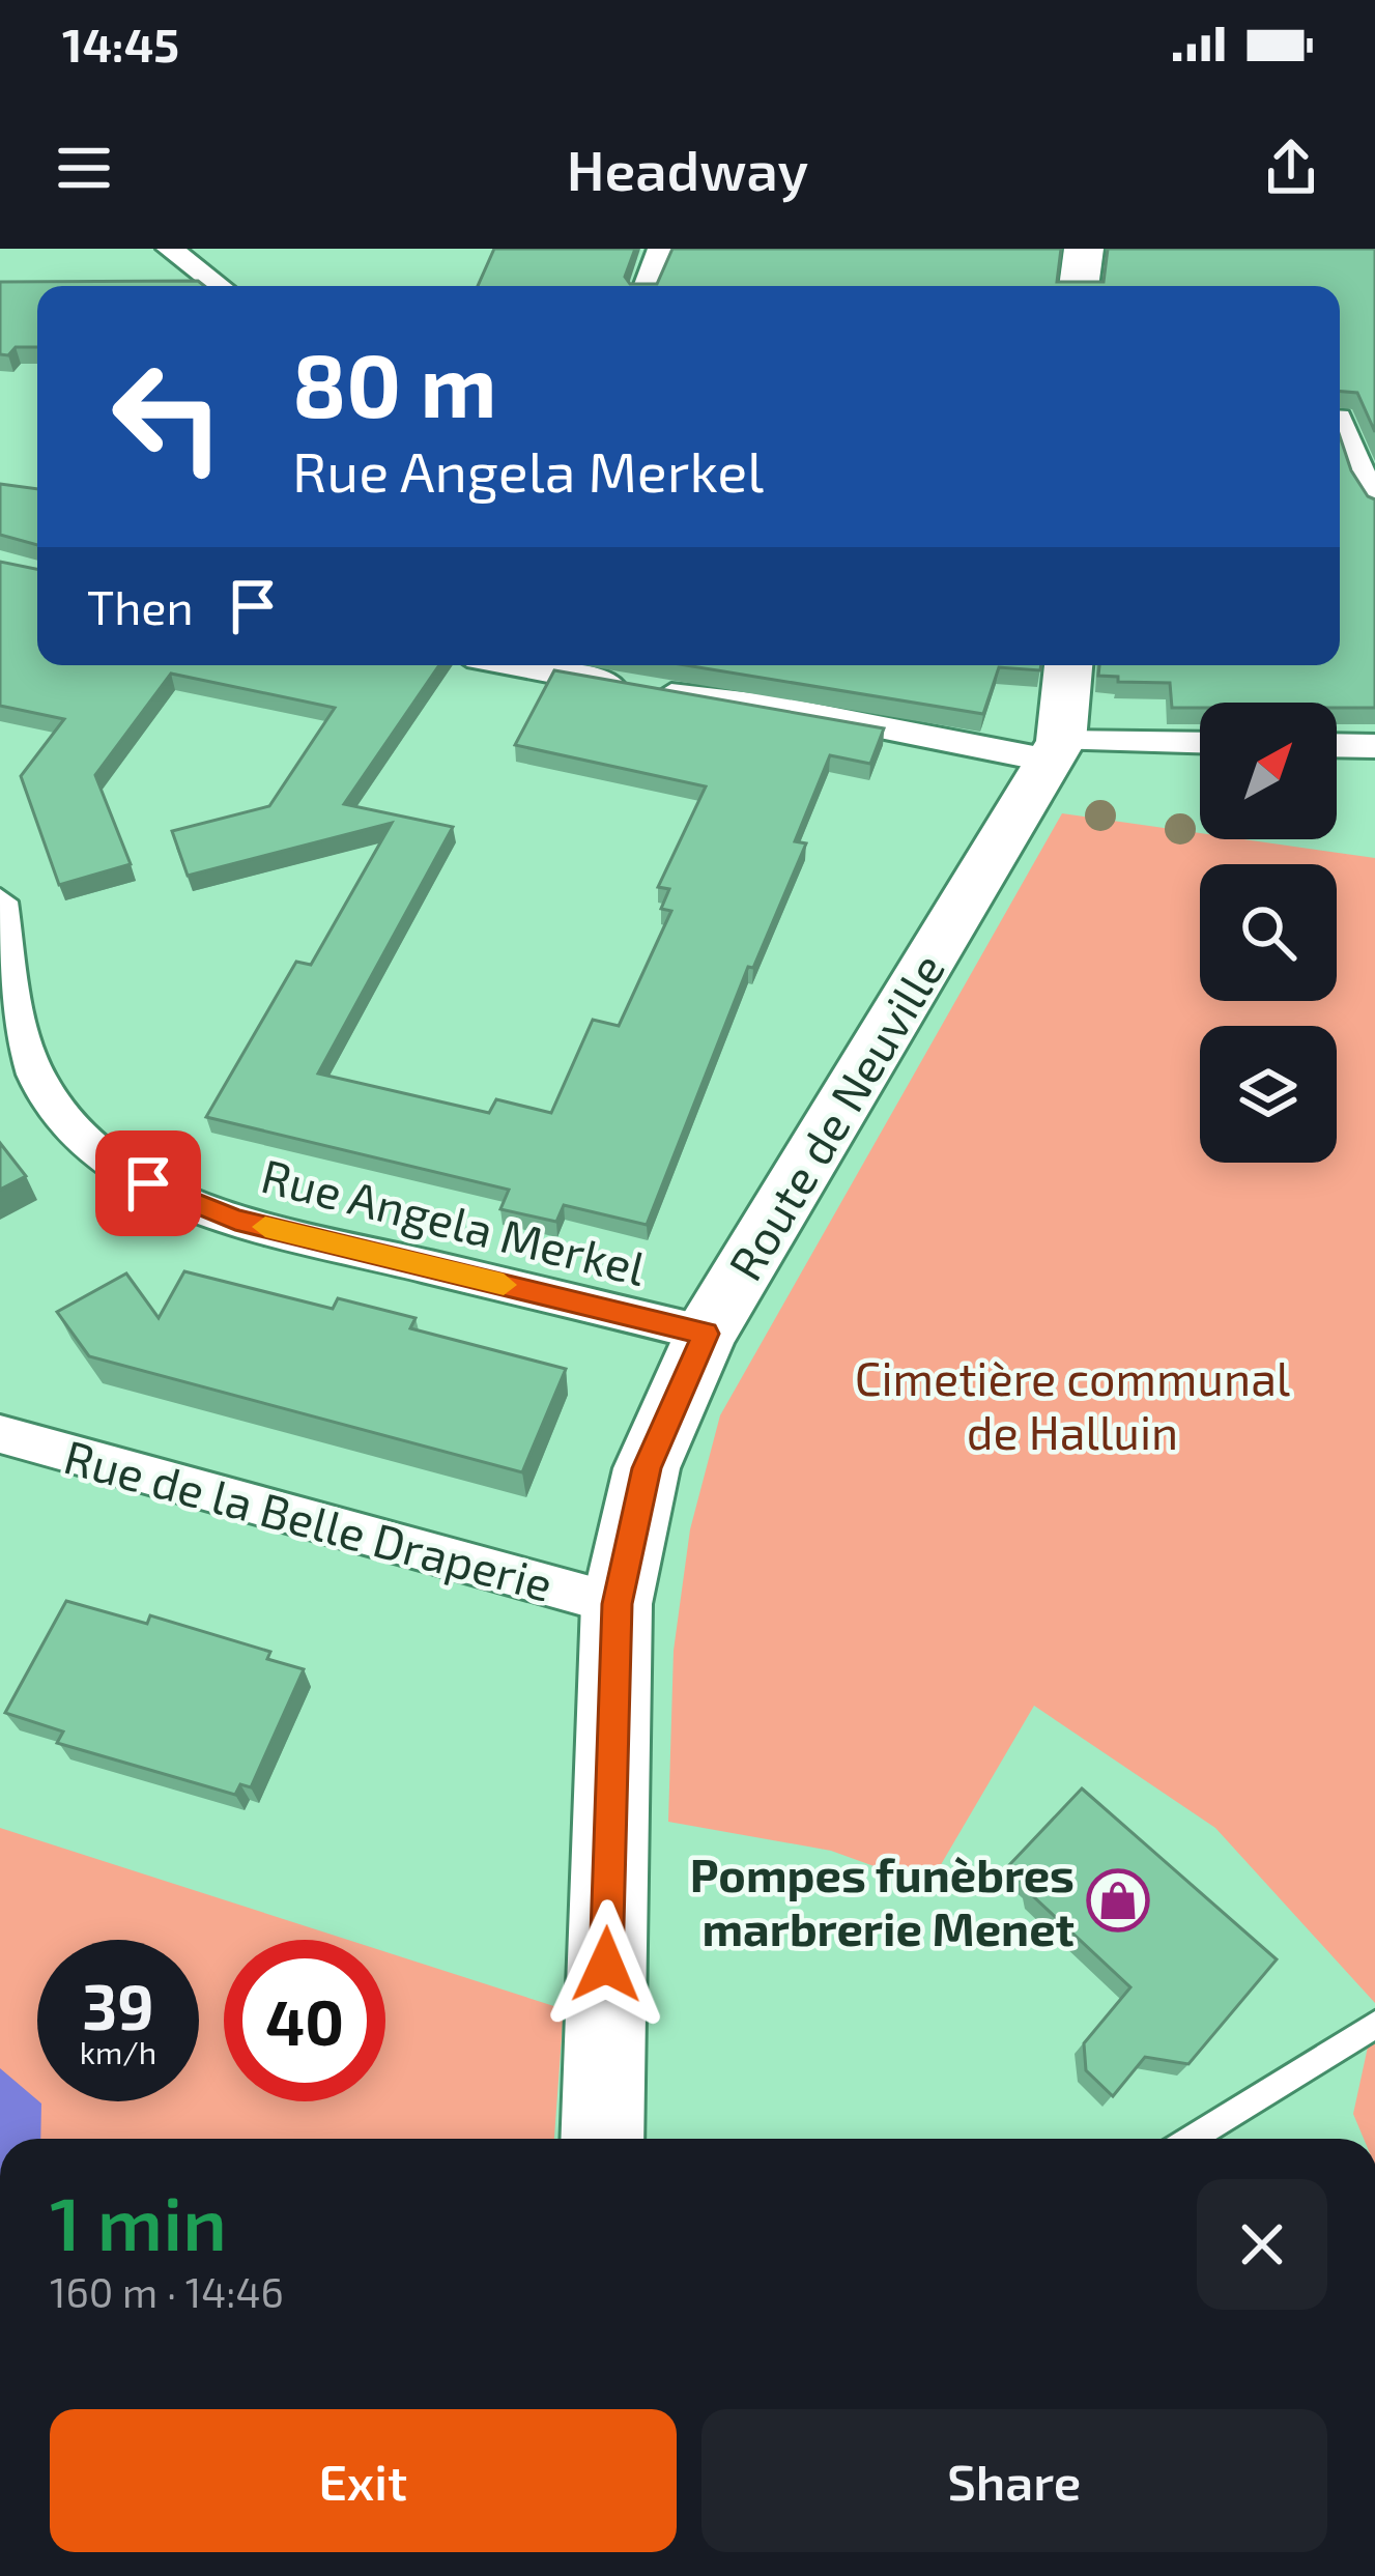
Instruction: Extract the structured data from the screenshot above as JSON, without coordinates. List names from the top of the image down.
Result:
{
  "streets": {
    "street": ["Route de Neuville", "Rue Angela Merkel", "Rue de la Belle Draperie"]
  },
  "crossings": [
    ["Route de Neuville", "Rue Angela Merkel"],
    ["Route de Neuville", "Rue de la Belle Draperie"]
  ],
  "parks": ["Cimetière communal de Halluin"],
  "places": {
    "shop": ["Pompes funèbres marbrerie Menet"]
  },
  "north": "top right",
  "page": {
    "status": "14:45",
    "header": "Headway",
    "turn": ["80 m", "Rue Angela Merkel"],
    "then": "Then",
    "speed": "39 km/h",
    "limit": "40",
    "heading": ["1 min", "160 m · 14:46"],
    "buttons": ["Exit", "Share"]
  }
}
